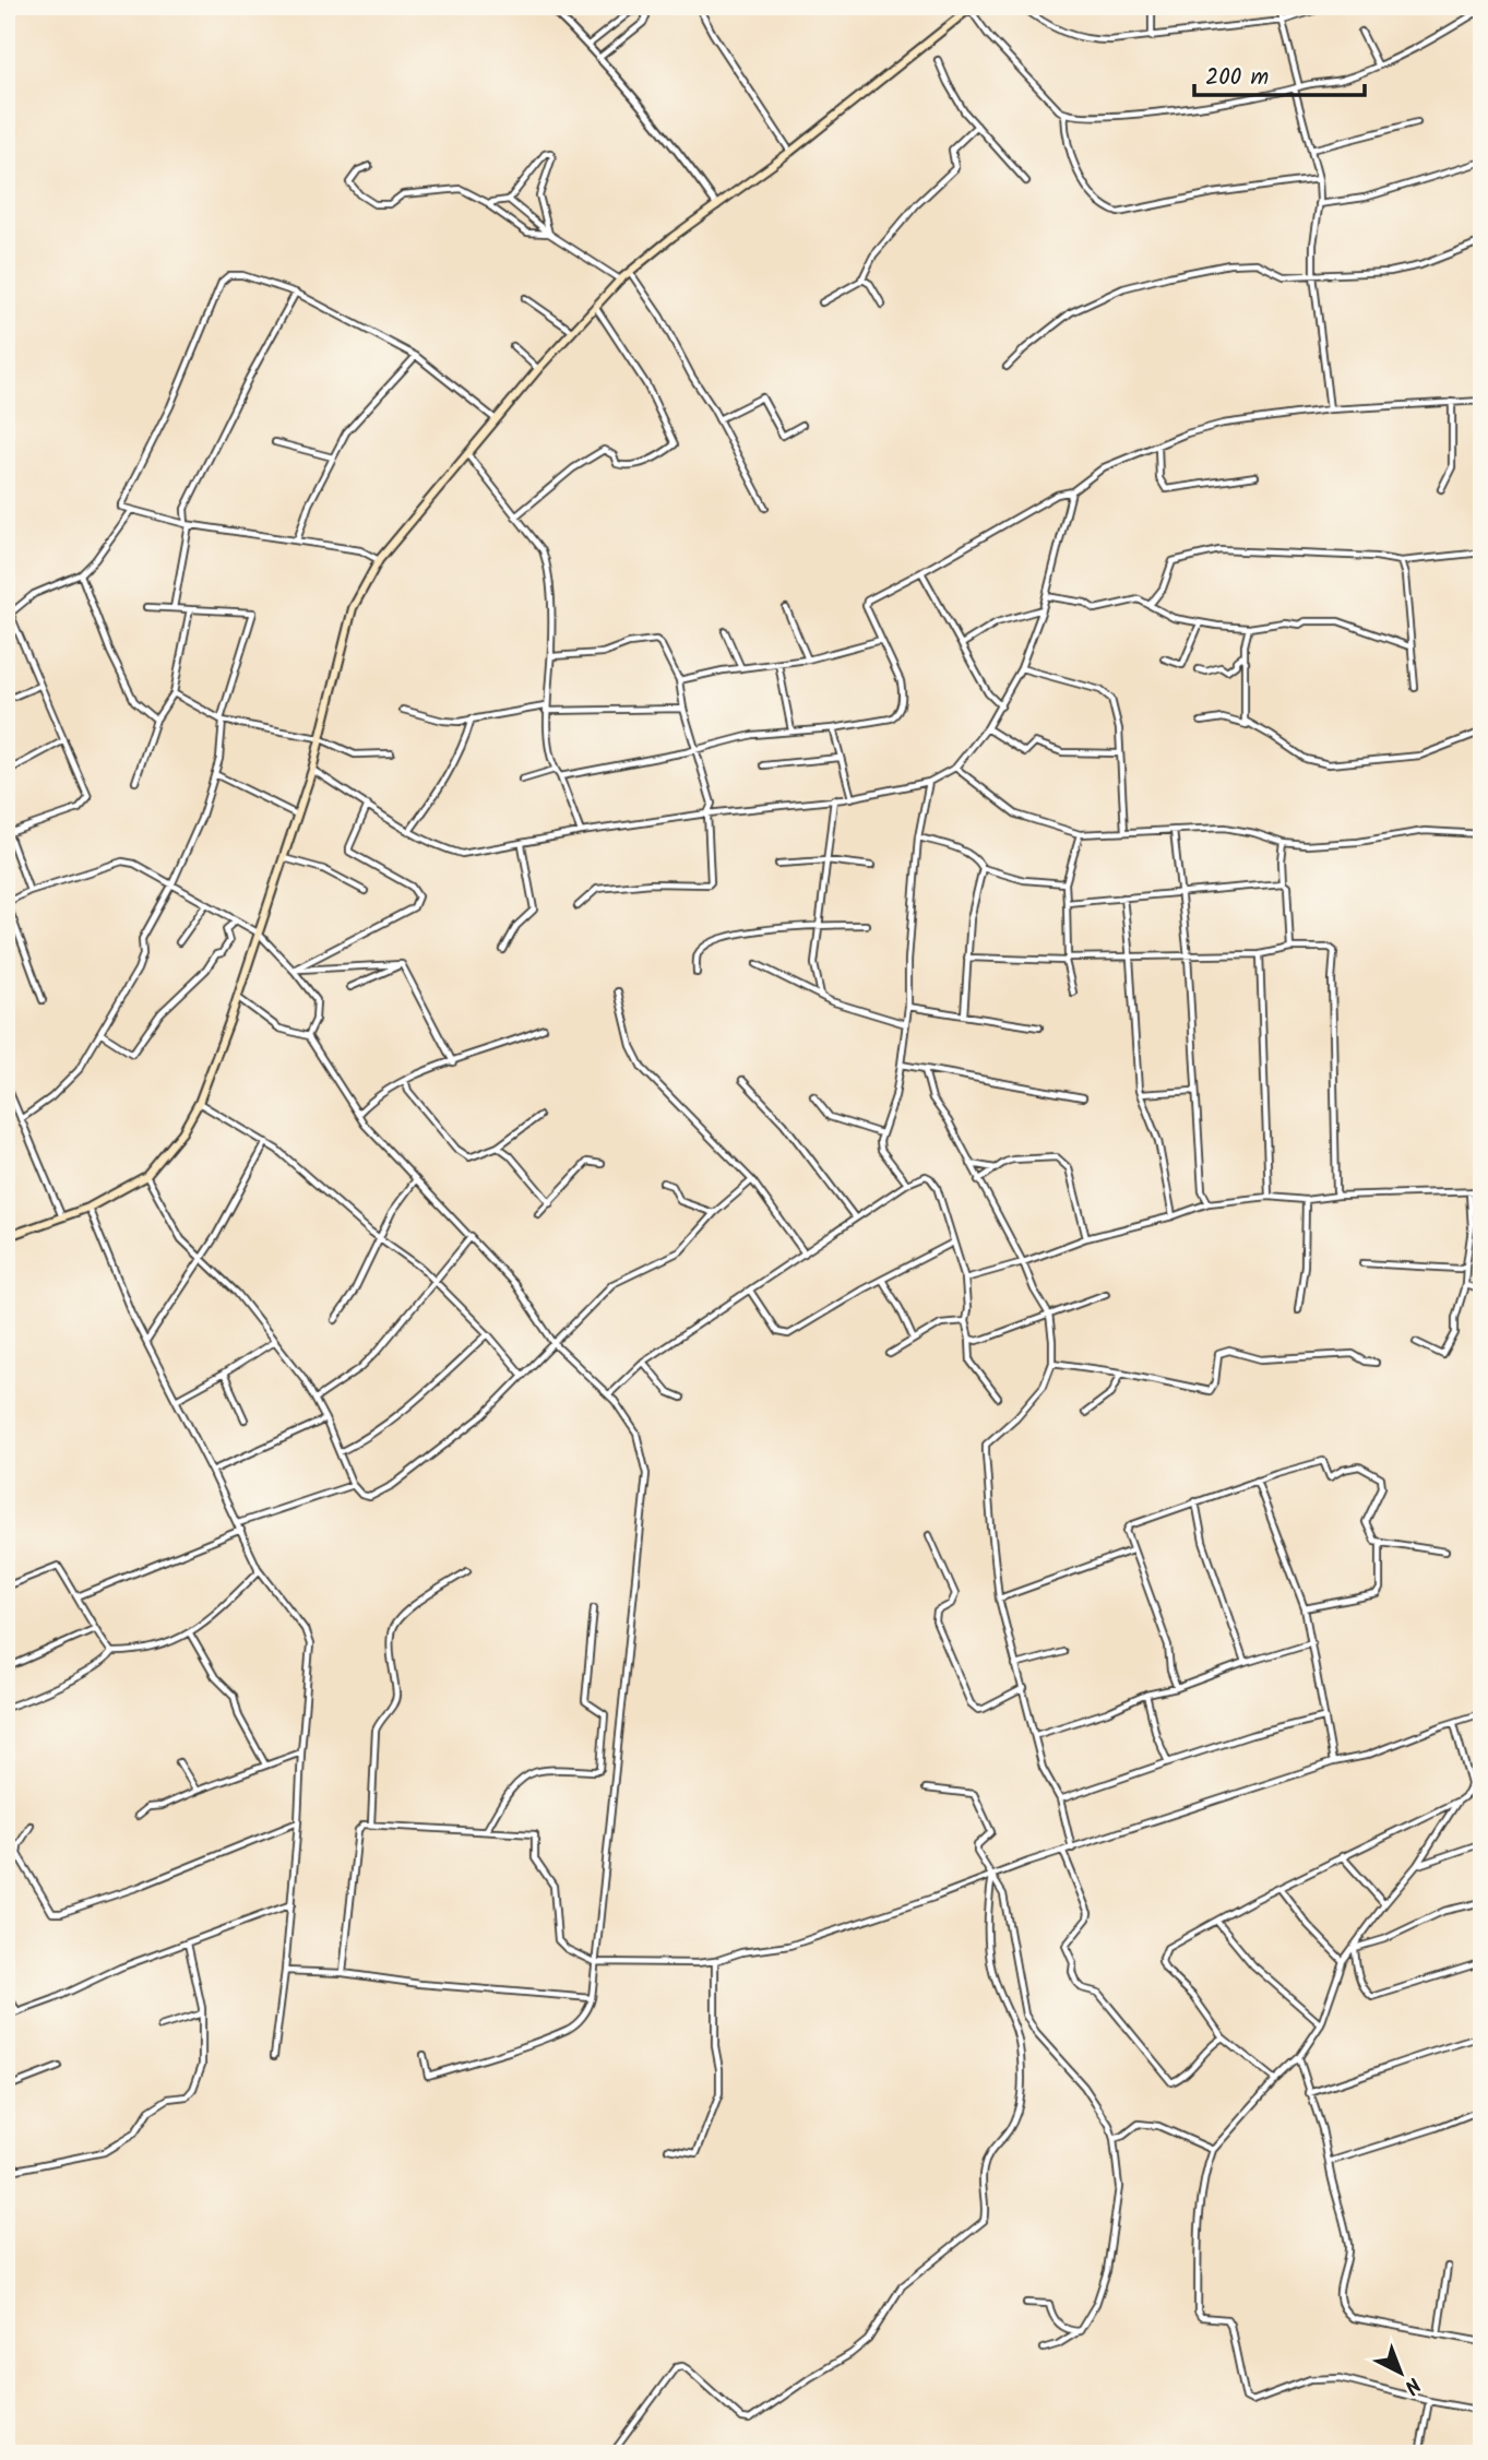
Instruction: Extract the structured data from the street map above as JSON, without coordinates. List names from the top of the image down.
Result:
{
  "scale_bar": "200 m",
  "north": "bottom right"
}
